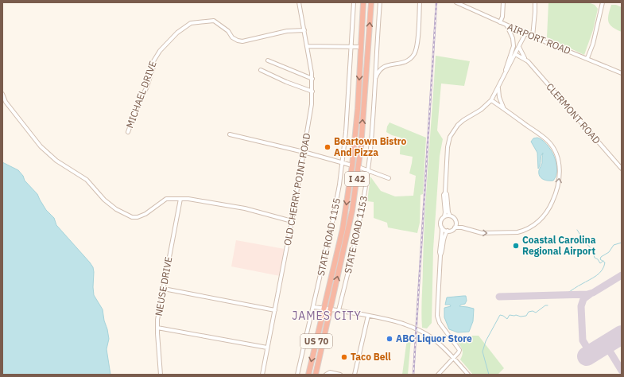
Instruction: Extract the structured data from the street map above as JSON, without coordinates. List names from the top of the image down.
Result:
{
  "streets": {
    "highway": ["I 42", "US 70"],
    "street": [
      "AIRPORT ROAD",
      "MICHAEL DRIVE",
      "CLERMONT ROAD",
      "OLD CHERRY POINT ROAD",
      "STATE ROAD 1153",
      "STATE ROAD 1155",
      "NEUSE DRIVE"
    ]
  },
  "crossings": [
    ["MICHAEL DRIVE", "OLD CHERRY POINT ROAD"]
  ],
  "districts": ["JAMES CITY"],
  "places": [
    "Beartown Bistro And Pizza",
    "Coastal Carolina Regional Airport",
    "ABC Liquor Store",
    "Taco Bell"
  ]
}
